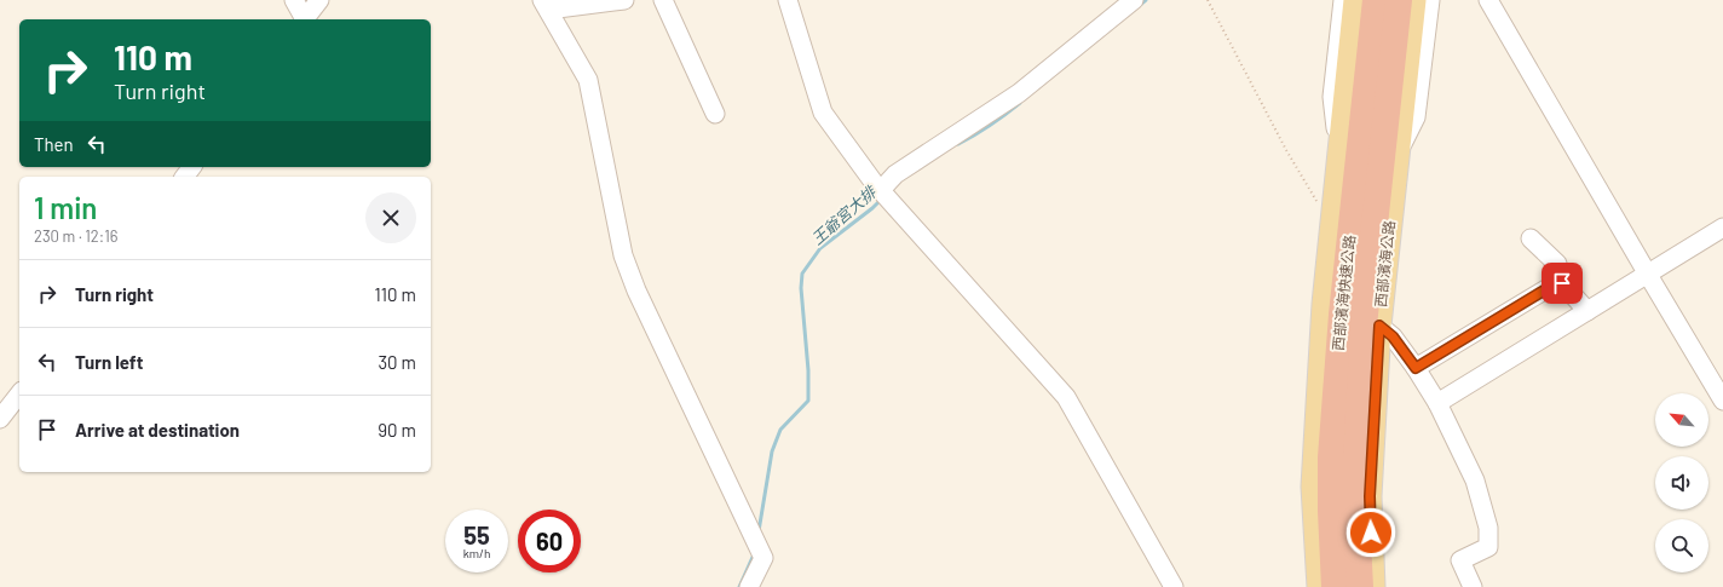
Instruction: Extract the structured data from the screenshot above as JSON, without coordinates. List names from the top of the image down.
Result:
{
  "streets": {
    "highway": ["西部濱海快速公路"],
    "main road": ["西部濱海公路"]
  },
  "water": ["王爺宮大排"],
  "north": "top left",
  "page": {
    "turn": ["110 m", "Turn right"],
    "then": "Then",
    "heading": ["1 min", "230 m · 12:16"],
    "list": [
      {
        "name": "Turn right",
        "value": "110 m"
      },
      {
        "name": "Turn left",
        "value": "30 m"
      },
      {
        "name": "Arrive at destination",
        "value": "90 m"
      }
    ],
    "speed": "55 km/h",
    "limit": "60"
  }
}
